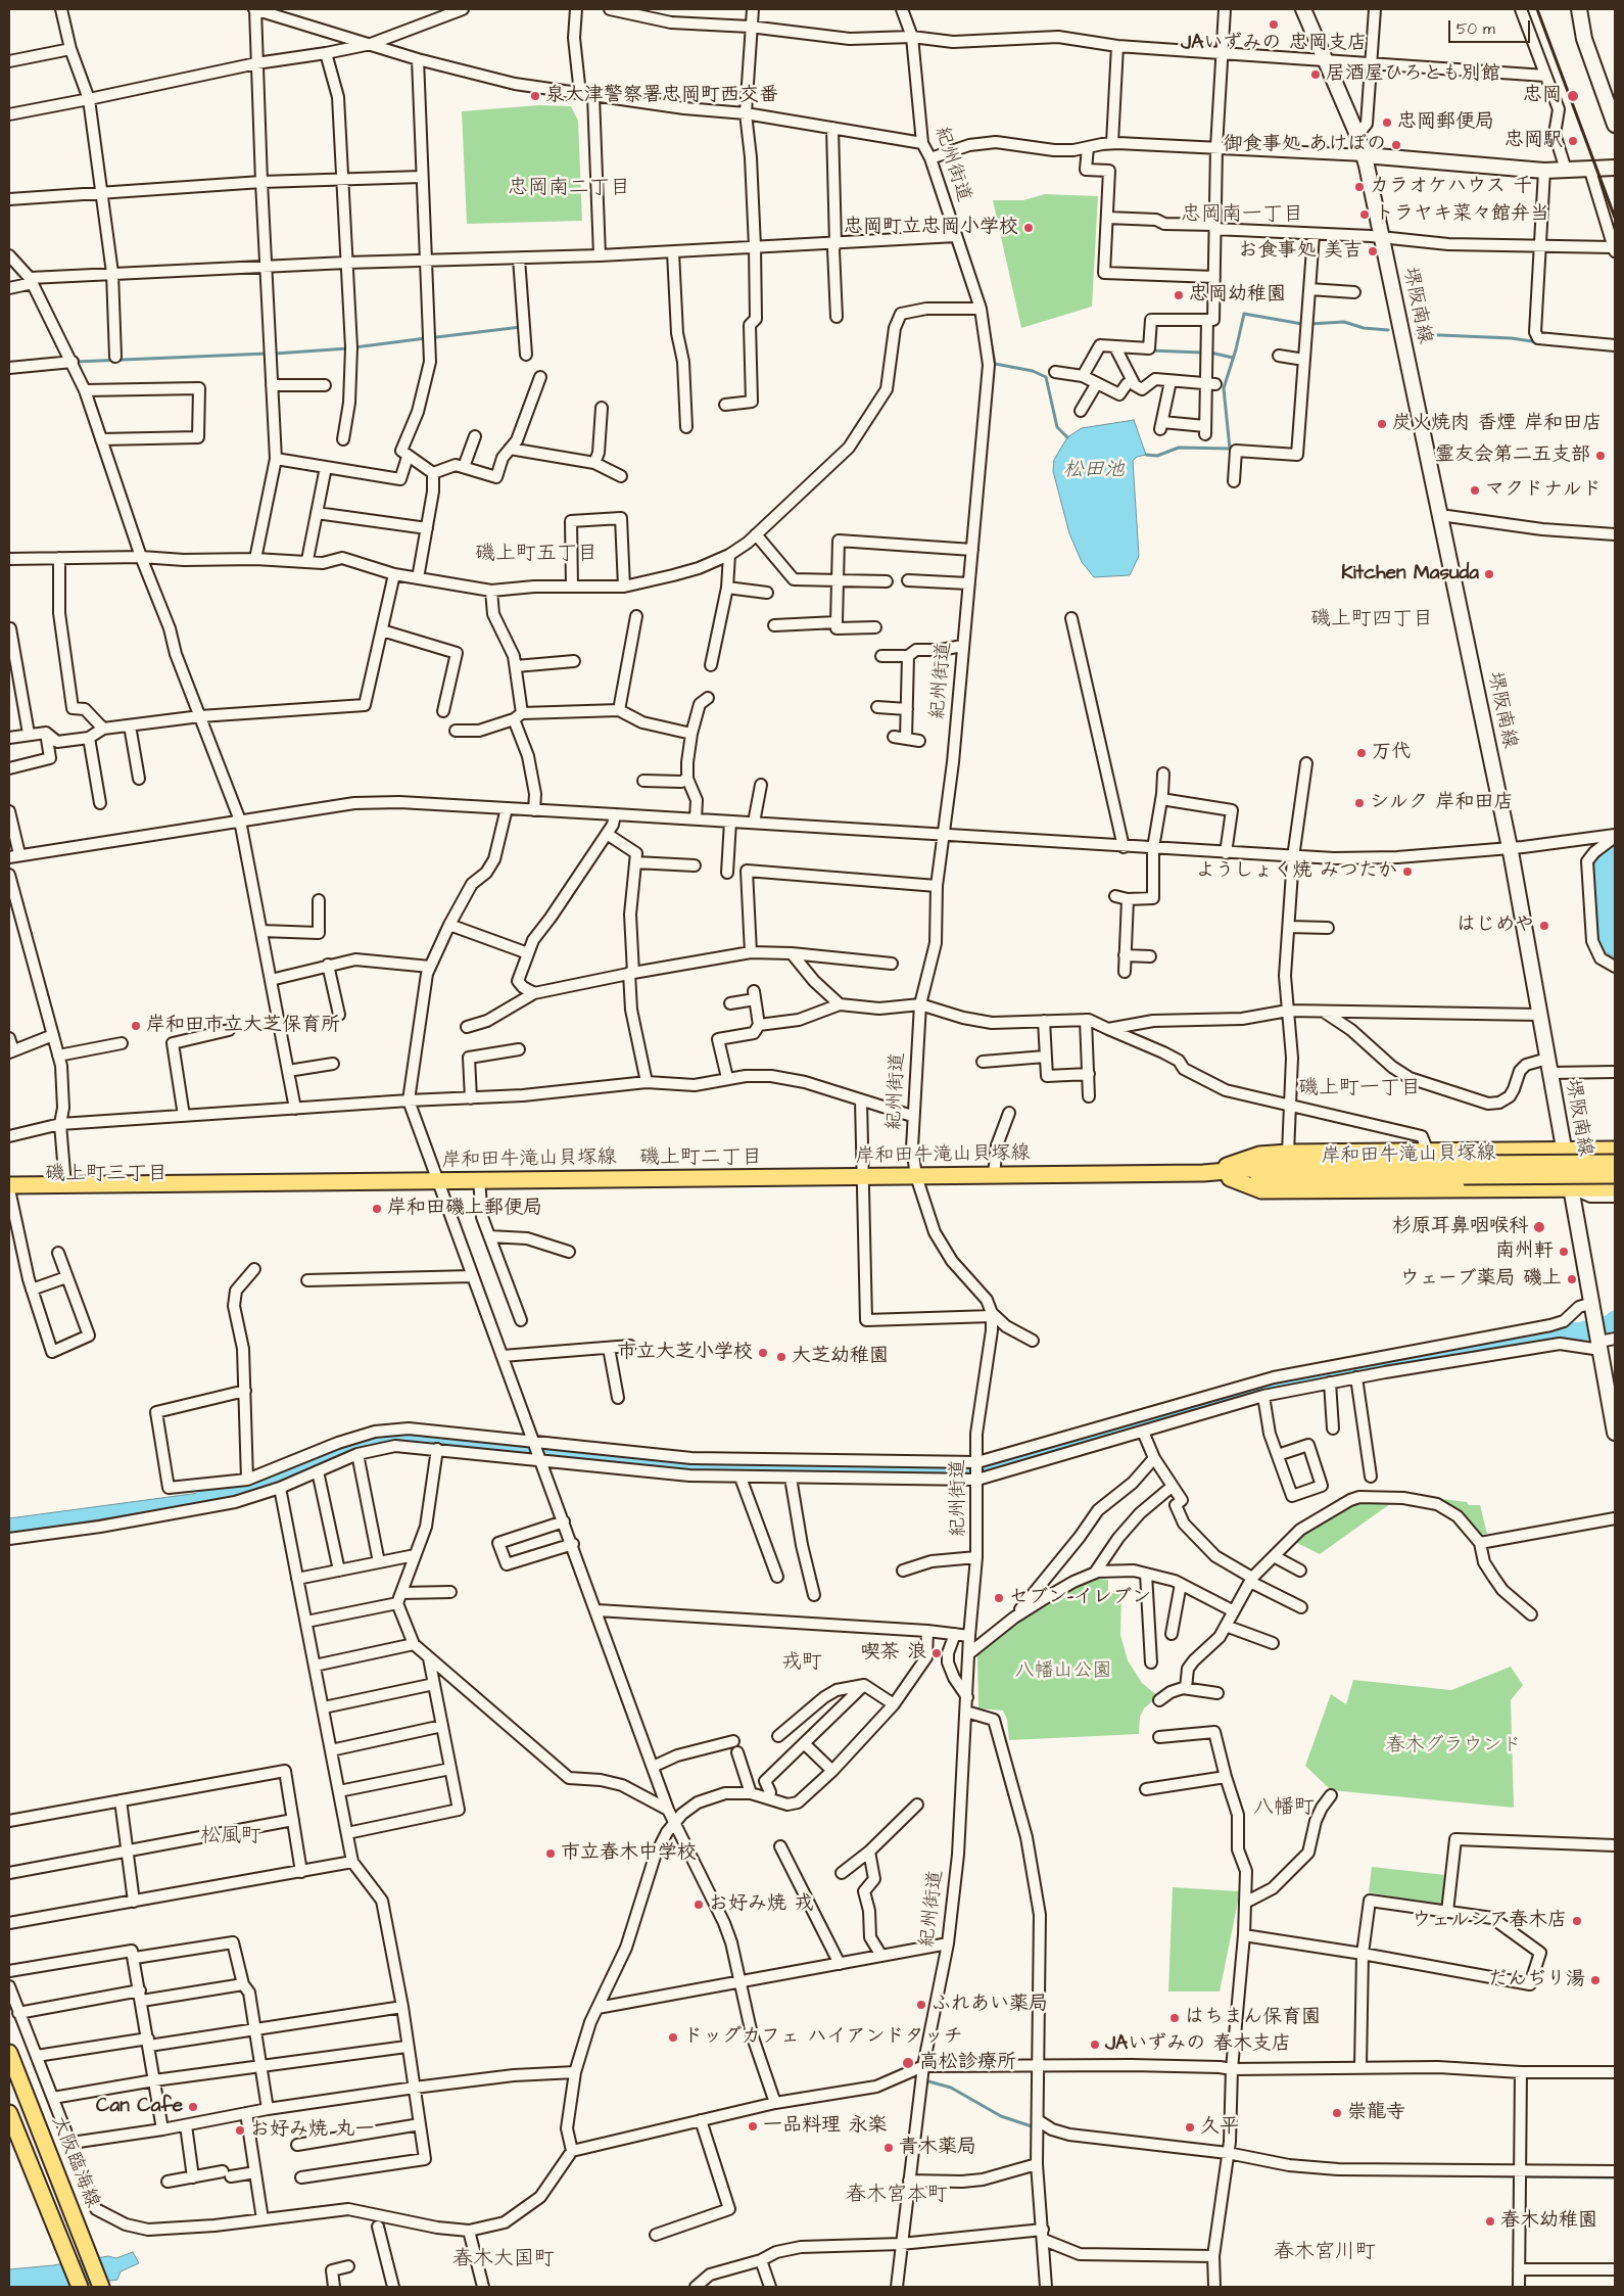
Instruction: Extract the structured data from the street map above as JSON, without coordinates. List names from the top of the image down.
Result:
{
  "streets": {
    "main road": ["堺阪南線", "岸和田牛滝山貝塚線", "大阪臨海線"],
    "street": ["紀州街道"]
  },
  "crossings": [
    ["紀州街道", "岸和田牛滝山貝塚線"]
  ],
  "districts": [
    "忠岡南二丁目",
    "忠岡南一丁目",
    "磯上町五丁目",
    "磯上町四丁目",
    "磯上町一丁目",
    "磯上町二丁目",
    "磯上町三丁目",
    "戎町",
    "八幡町",
    "松風町",
    "春木宮本町",
    "春木宮川町",
    "春木大国町"
  ],
  "water": ["松田池"],
  "parks": ["八幡山公園", "春木グラウンド"],
  "places": [
    "JAいずみの 忠岡支店",
    "居酒屋ひろとも別館",
    "泉大津警察署忠岡町西交番",
    "忠岡",
    "忠岡郵便局",
    "忠岡駅",
    "御食事処 あけぼの",
    "カラオケハウス 千",
    "トラヤキ菜々館弁当",
    "忠岡町立忠岡小学校",
    "お食事処 美吉",
    "忠岡幼稚園",
    "炭火焼肉 香煙 岸和田店",
    "霊友会第二五支部",
    "マクドナルド",
    "Kitchen Masuda",
    "万代",
    "シルク 岸和田店",
    "ようしょく焼 みつたか",
    "はじめや",
    "岸和田市立大芝保育所",
    "岸和田磯上郵便局",
    "杉原耳鼻咽喉科",
    "南州軒",
    "ウェーブ薬局 磯上",
    "市立大芝小学校",
    "大芝幼稚園",
    "セブン-イレブン",
    "喫茶 浪",
    "市立春木中学校",
    "お好み焼 戎",
    "ウェルシア春木店",
    "だんぢり湯",
    "ふれあい薬局",
    "はちまん保育園",
    "ドッグカフェ ハイアンドタッチ",
    "JAいずみの 春木支店",
    "高松診療所",
    "Can Cafe",
    "崇龍寺",
    "一品料理 永楽",
    "久平",
    "お好み焼 丸一",
    "青木薬局",
    "春木幼稚園"
  ],
  "scale_bar": "50 m"
}
